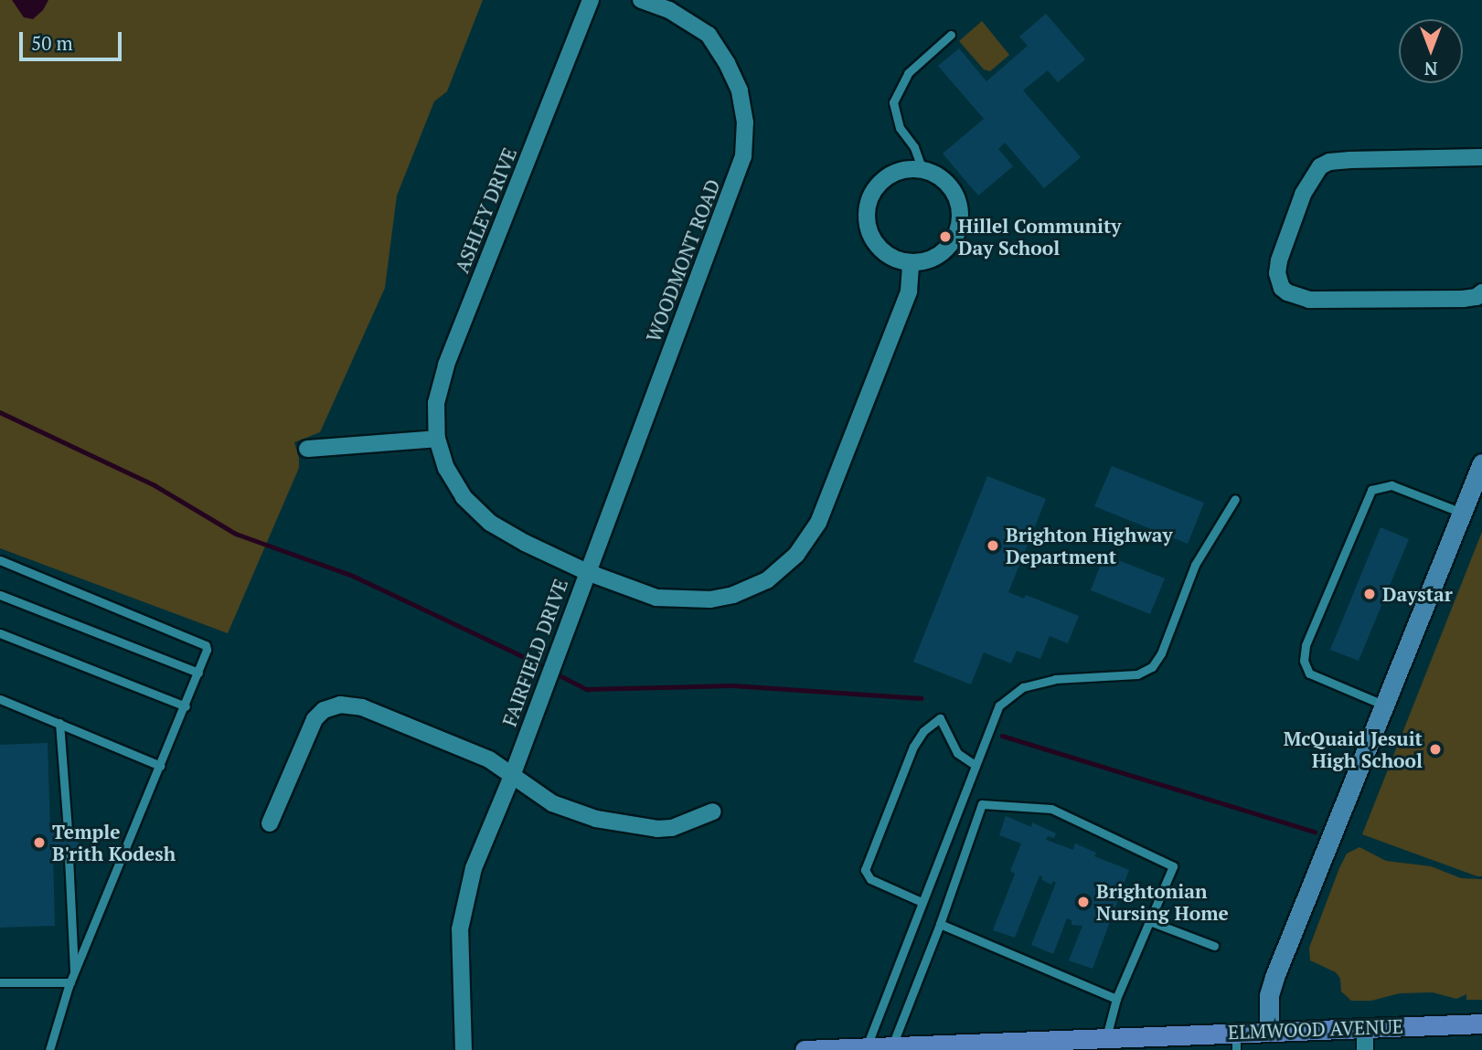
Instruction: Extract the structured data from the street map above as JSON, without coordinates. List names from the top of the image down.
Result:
{
  "streets": {
    "main road": ["ELMWOOD AVENUE"],
    "street": ["ASHLEY DRIVE", "WOODMONT ROAD", "FAIRFIELD DRIVE"]
  },
  "crossings": [
    ["ASHLEY DRIVE", "WOODMONT ROAD"],
    ["ASHLEY DRIVE", "FAIRFIELD DRIVE"],
    ["WOODMONT ROAD", "FAIRFIELD DRIVE"]
  ],
  "places": [
    "Hillel Community Day School",
    "Brighton Highway Department",
    "Daystar",
    "McQuaid Jesuit High School",
    "Temple B'rith Kodesh",
    "Brightonian Nursing Home"
  ],
  "scale_bar": "50 m",
  "north": "bottom"
}
